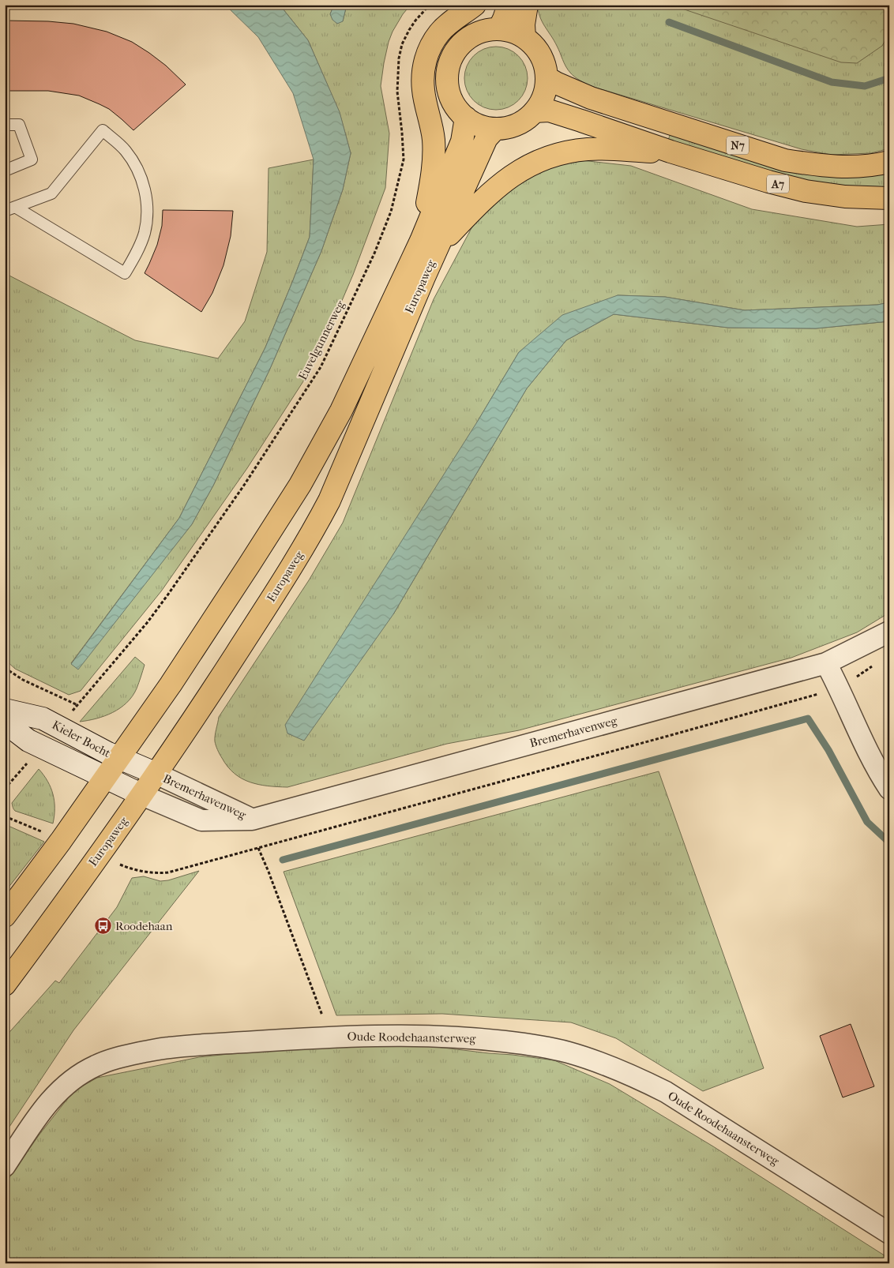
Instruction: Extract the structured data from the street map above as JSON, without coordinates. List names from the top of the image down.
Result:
{
  "streets": {
    "highway": ["N7", "A7", "Europaweg"],
    "street": ["Bremerhavenweg", "Kieler Bocht", "Oude Roodehaansterweg"],
    "path": ["Euvelgunnerweg"]
  },
  "crossings": [
    ["N7", "A7"],
    ["N7", "Europaweg"],
    ["A7", "Europaweg"],
    ["Europaweg", "Bremerhavenweg"],
    ["Europaweg", "Kieler Bocht"],
    ["Bremerhavenweg", "Kieler Bocht"]
  ],
  "places": {
    "bus stop": ["Roodehaan"]
  }
}
